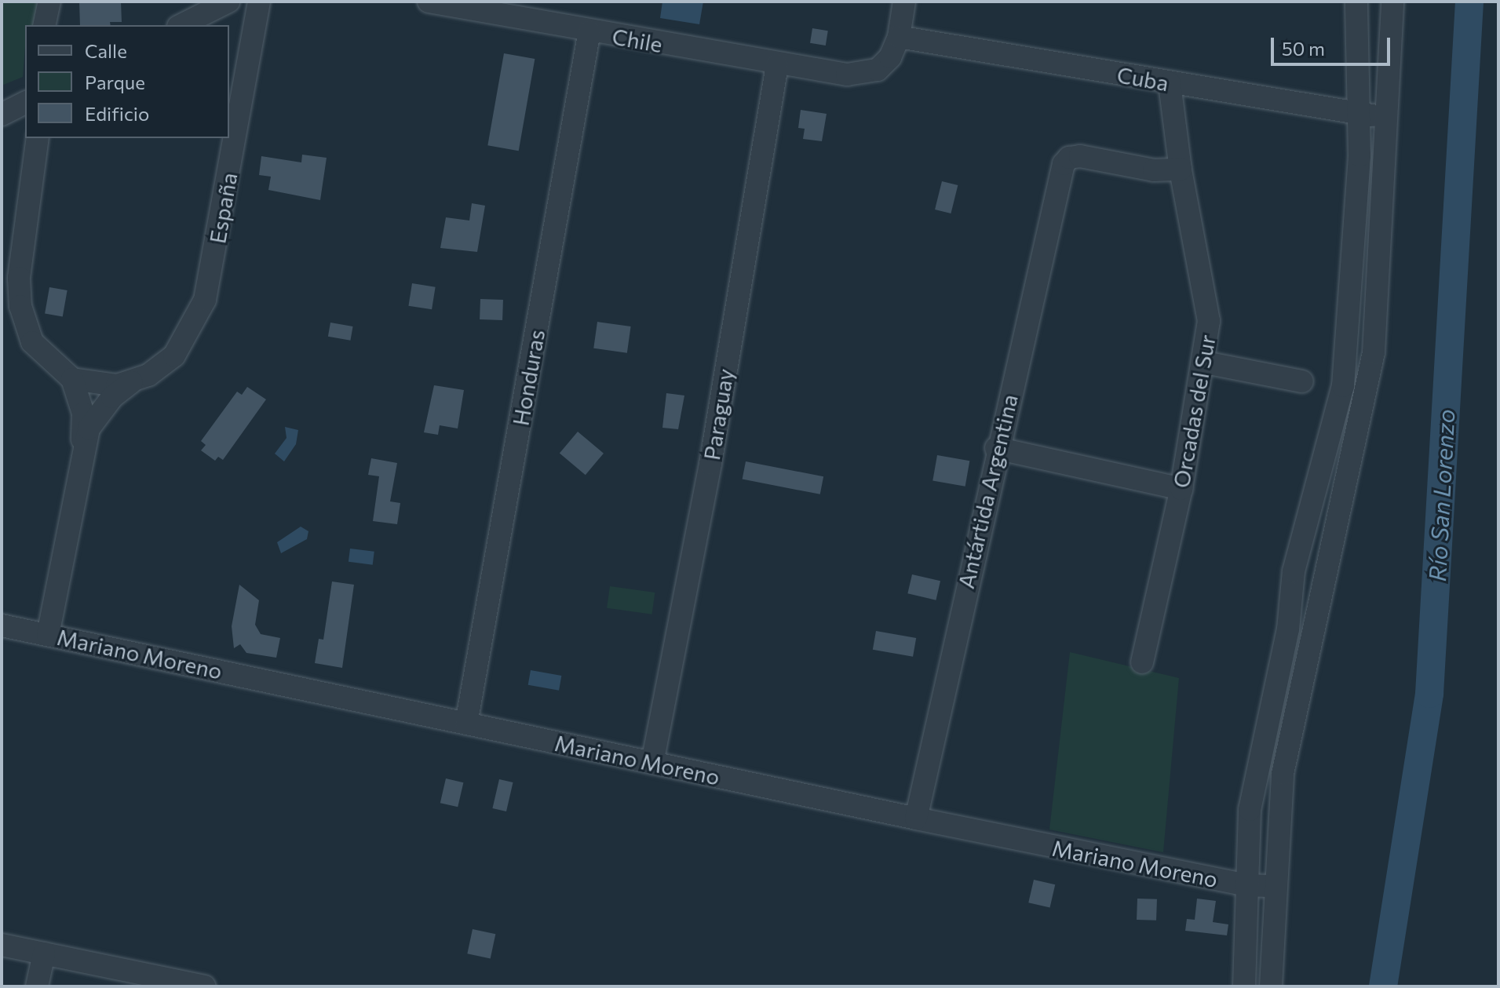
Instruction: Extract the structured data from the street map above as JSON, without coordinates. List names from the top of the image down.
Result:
{
  "streets": {
    "street": [
      "Chile",
      "Cuba",
      "España",
      "Honduras",
      "Orcadas del Sur",
      "Paraguay",
      "Antártida Argentina",
      "Mariano Moreno"
    ]
  },
  "crossings": [
    ["Chile", "Cuba"],
    ["Chile", "Honduras"],
    ["Chile", "Paraguay"],
    ["Cuba", "Orcadas del Sur"],
    ["España", "Mariano Moreno"],
    ["Honduras", "Mariano Moreno"],
    ["Orcadas del Sur", "Antártida Argentina"],
    ["Paraguay", "Mariano Moreno"],
    ["Antártida Argentina", "Mariano Moreno"]
  ],
  "water": ["Río San Lorenzo"],
  "legend": ["Calle", "Parque", "Edificio"],
  "scale_bar": "50 m"
}
